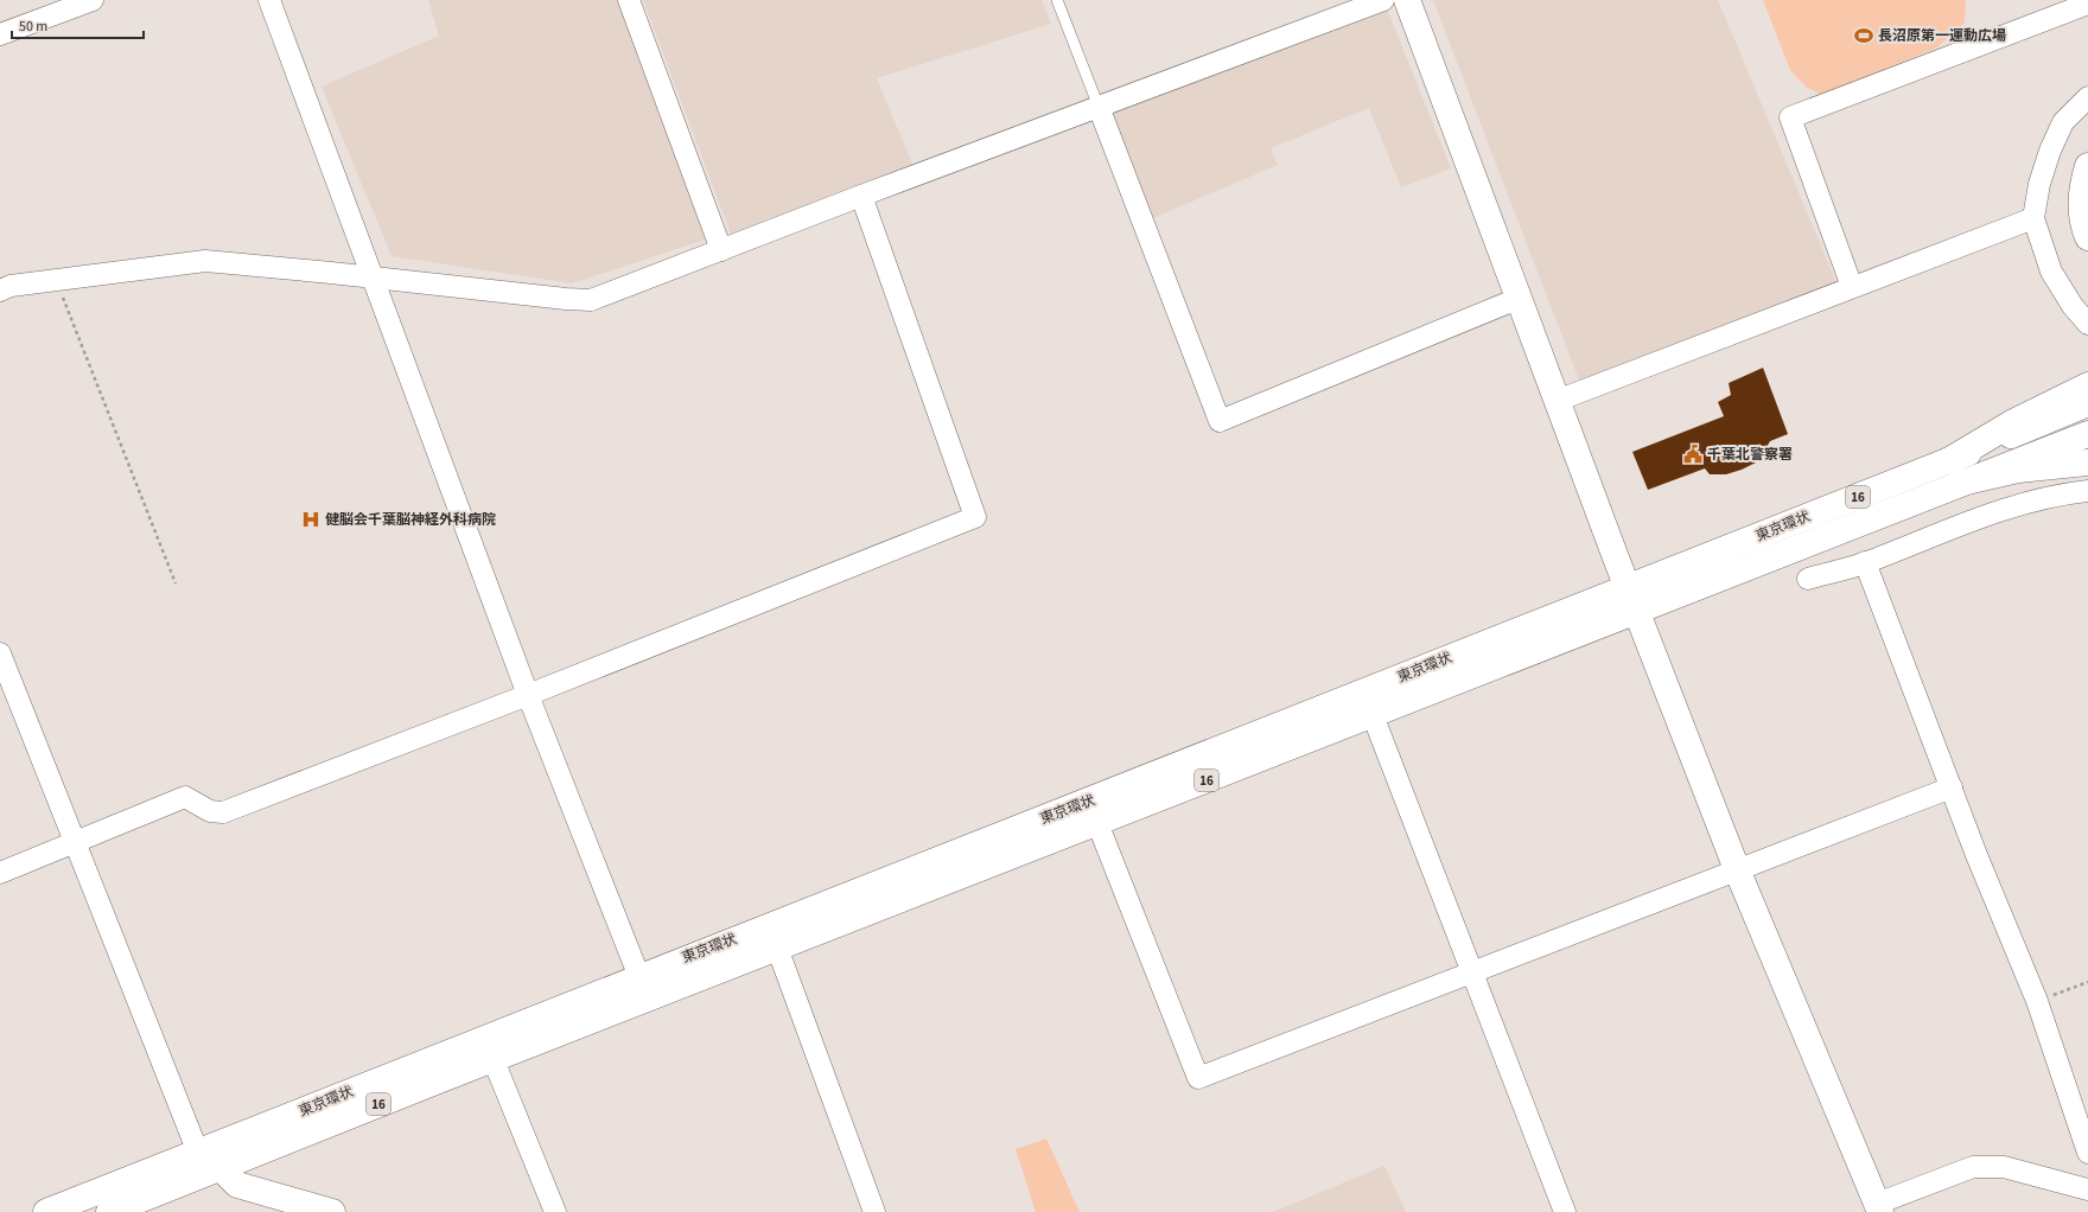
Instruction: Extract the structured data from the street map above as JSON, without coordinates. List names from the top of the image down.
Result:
{
  "streets": {
    "main road": ["16", "東京環状"]
  },
  "places": {
    "sports": ["長沼原第一運動広場"],
    "public building": ["千葉北警察署"],
    "hospital": ["健脳会千葉脳神経外科病院"]
  },
  "scale_bar": "50 m"
}
